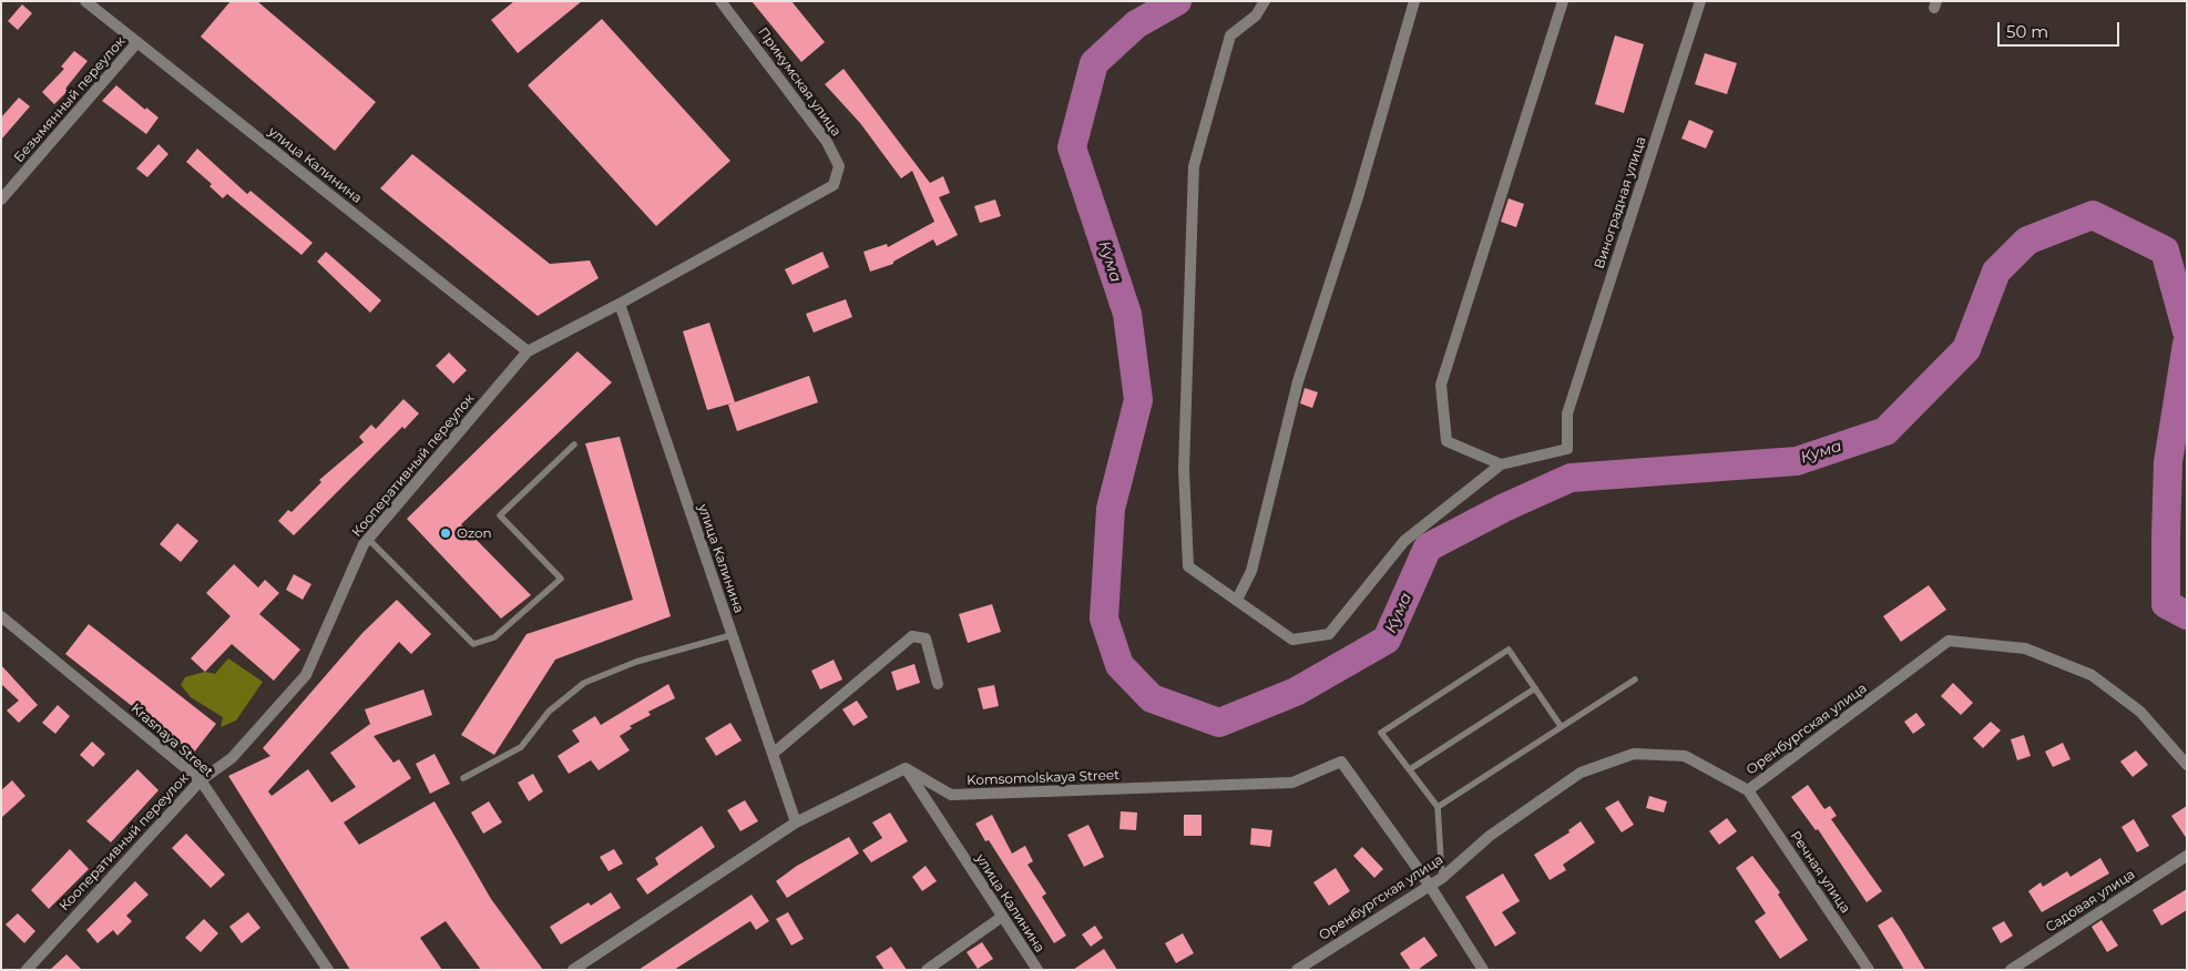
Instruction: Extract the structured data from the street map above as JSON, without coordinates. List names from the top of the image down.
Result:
{
  "streets": {
    "street": [
      "Прикумская улица",
      "Безымянный переулок",
      "улица Калинина",
      "Виноградная улица",
      "Кооперативный переулок",
      "Оренбургская улица",
      "Krasnaya Street",
      "Komsomolskaya Street",
      "Речная улица",
      "Садовая улица"
    ]
  },
  "crossings": [
    ["Прикумская улица", "Кооперативный переулок"],
    ["Безымянный переулок", "улица Калинина"],
    ["улица Калинина", "Кооперативный переулок"],
    ["улица Калинина", "Komsomolskaya Street"],
    ["Кооперативный переулок", "Krasnaya Street"],
    ["Оренбургская улица", "Komsomolskaya Street"],
    ["Оренбургская улица", "Речная улица"]
  ],
  "water": ["Кума"],
  "places": ["Ozon"],
  "scale_bar": "50 m"
}
